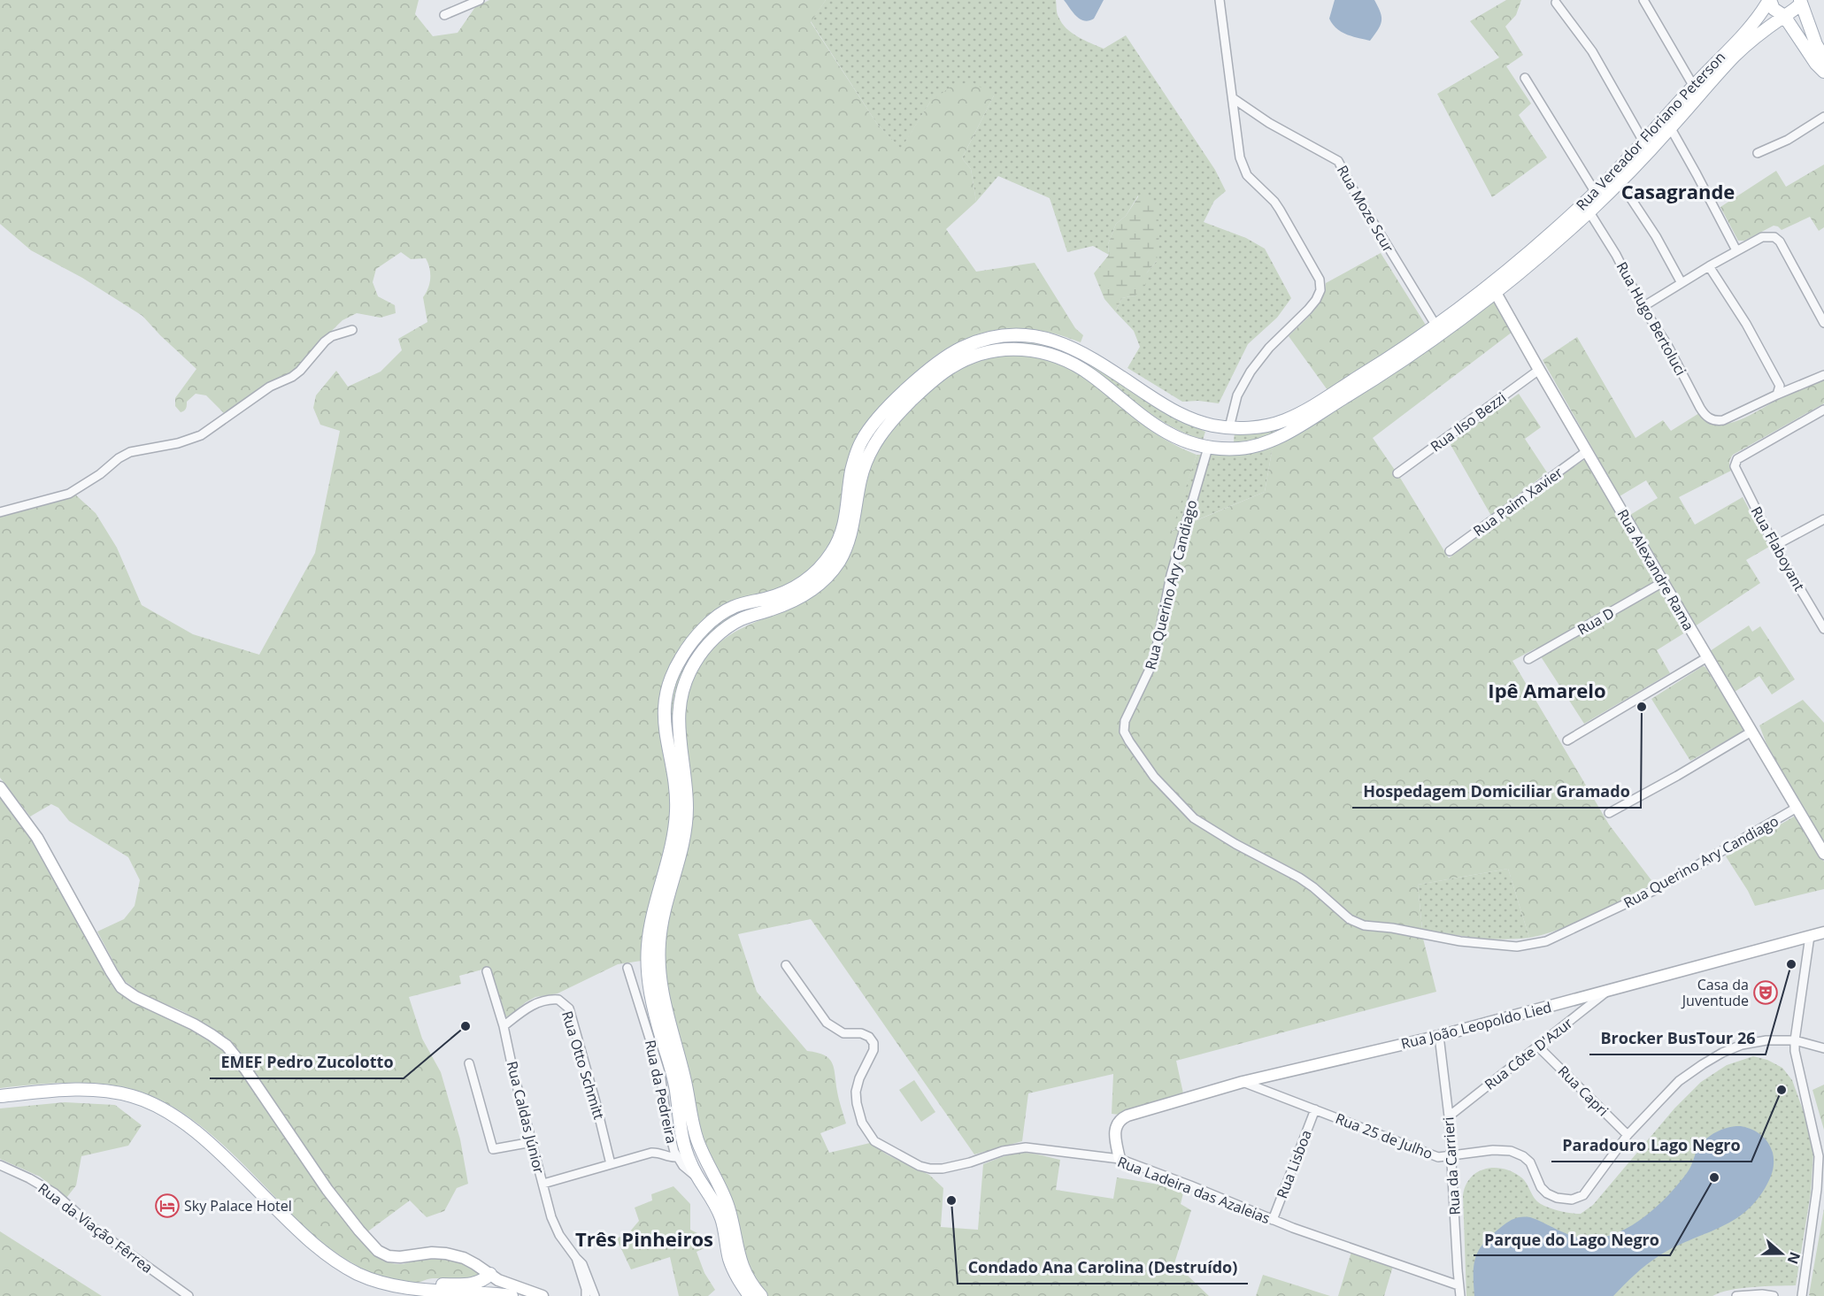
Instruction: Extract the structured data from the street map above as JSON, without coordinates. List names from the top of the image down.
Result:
{
  "streets": {
    "main road": ["Rua Vereador Floriano Peterson"],
    "street": [
      "Rua Moze Scur",
      "Rua Hugo Bertoluci",
      "Rua Ilso Bezzi",
      "Rua Paim Xavier",
      "Rua Flaboyant",
      "Rua Alexandre Rama",
      "Rua Querino Ary Candiago",
      "Rua D",
      "Rua João Leopoldo Lied",
      "Rua Côte D'Azur",
      "Rua Otto Schmitt",
      "Rua Capri",
      "Rua da Pedreira",
      "Rua Caldas Júnior",
      "Rua 25 de Julho",
      "Rua Lisboa",
      "Rua da Carrieri",
      "Rua Ladeira das Azaleias",
      "Rua da Viação Fêrrea"
    ]
  },
  "crossings": [
    ["Rua Vereador Floriano Peterson", "Rua Moze Scur"],
    ["Rua Vereador Floriano Peterson", "Rua Hugo Bertoluci"],
    ["Rua Vereador Floriano Peterson", "Rua Alexandre Rama"],
    ["Rua Vereador Floriano Peterson", "Rua Querino Ary Candiago"],
    ["Rua Vereador Floriano Peterson", "Rua da Pedreira"],
    ["Rua Ilso Bezzi", "Rua Alexandre Rama"],
    ["Rua Paim Xavier", "Rua Alexandre Rama"],
    ["Rua Alexandre Rama", "Rua Querino Ary Candiago"],
    ["Rua Alexandre Rama", "Rua D"],
    ["Rua João Leopoldo Lied", "Rua Côte D'Azur"],
    ["Rua João Leopoldo Lied", "Rua 25 de Julho"],
    ["Rua João Leopoldo Lied", "Rua da Carrieri"],
    ["Rua João Leopoldo Lied", "Rua Ladeira das Azaleias"],
    ["Rua Côte D'Azur", "Rua Capri"],
    ["Rua Côte D'Azur", "Rua da Carrieri"],
    ["Rua Otto Schmitt", "Rua Caldas Júnior"],
    ["Rua Capri", "Rua 25 de Julho"],
    ["Rua 25 de Julho", "Rua Lisboa"],
    ["Rua 25 de Julho", "Rua da Carrieri"],
    ["Rua Lisboa", "Rua Ladeira das Azaleias"],
    ["Rua da Carrieri", "Rua Ladeira das Azaleias"]
  ],
  "districts": ["Casagrande", "Ipê Amarelo", "Três Pinheiros"],
  "places": {
    "other": [
      "Hospedagem Domiciliar Gramado",
      "Brocker BusTour 26",
      "EMEF Pedro Zucolotto",
      "Paradouro Lago Negro",
      "Parque do Lago Negro",
      "Condado Ana Carolina (Destruído)"
    ],
    "theatre": ["Casa da Juventude"],
    "hotel": ["Sky Palace Hotel"]
  },
  "north": "right"
}
